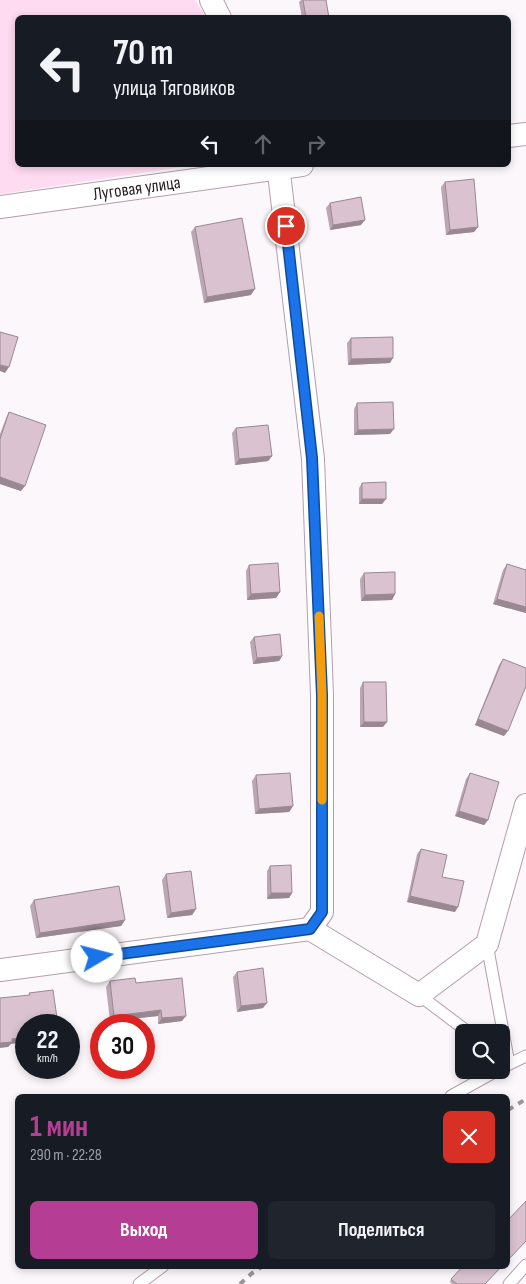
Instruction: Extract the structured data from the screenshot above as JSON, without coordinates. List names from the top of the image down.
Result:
{
  "streets": {
    "street": ["Луговая улица"]
  },
  "page": {
    "turn": ["70 m", "улица Тяговиков"],
    "speed": "22 km/h",
    "limit": "30",
    "heading": ["1 мин", "290 m · 22:28"],
    "buttons": ["Выход", "Поделиться"]
  }
}
